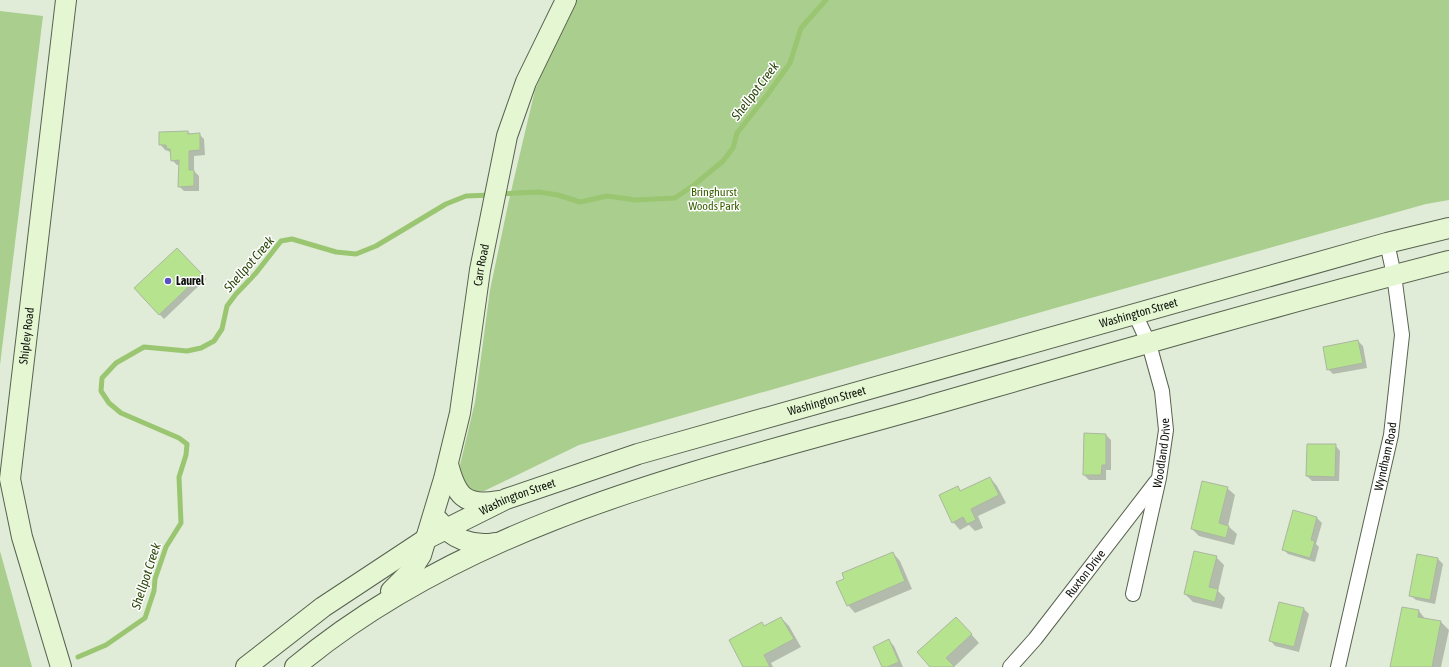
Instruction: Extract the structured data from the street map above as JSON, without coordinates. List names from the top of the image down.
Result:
{
  "streets": {
    "main road": ["Carr Road", "Washington Street", "Shipley Road"],
    "street": ["Woodland Drive", "Wyndham Road", "Ruxton Drive"]
  },
  "crossings": [
    ["Carr Road", "Washington Street"],
    ["Washington Street", "Woodland Drive"],
    ["Washington Street", "Wyndham Road"],
    ["Woodland Drive", "Ruxton Drive"]
  ],
  "water": ["Shellpot Creek"],
  "parks": ["Bringhurst Woods Park"],
  "places": ["Laurel"]
}
